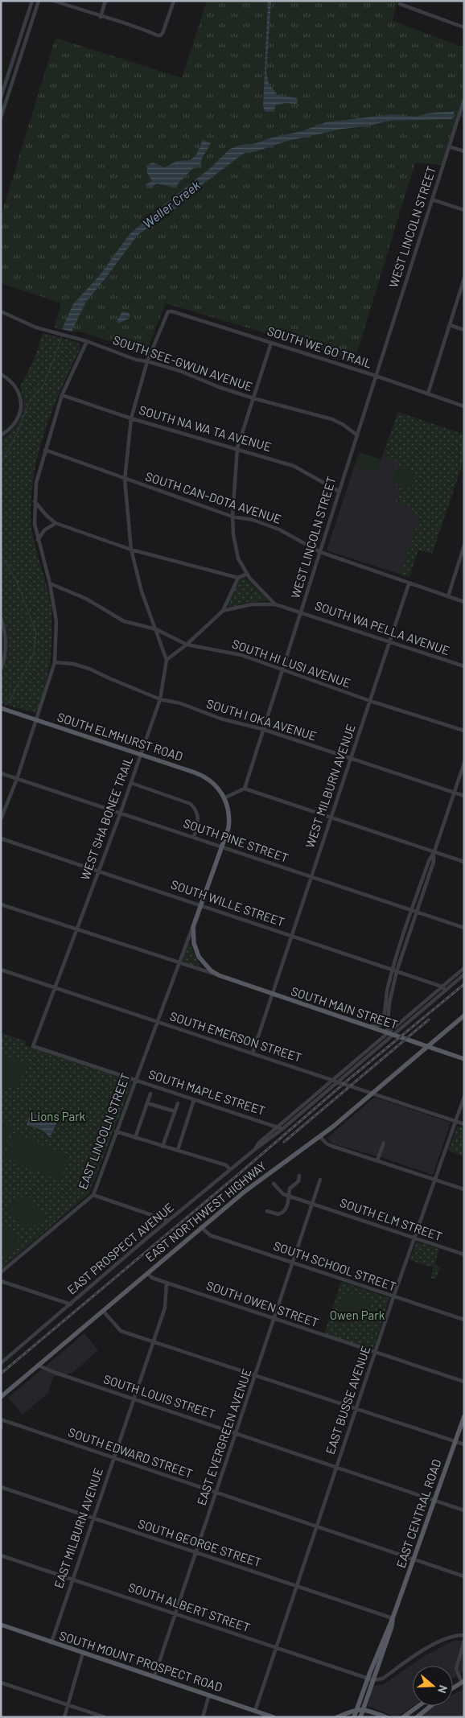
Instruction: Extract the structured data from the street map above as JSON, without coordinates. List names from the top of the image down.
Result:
{
  "streets": {
    "main road": [
      "SOUTH ELMHURST ROAD",
      "SOUTH MAIN STREET",
      "EAST NORTHWEST HIGHWAY",
      "EAST CENTRAL ROAD",
      "SOUTH MOUNT PROSPECT ROAD"
    ],
    "street": [
      "WEST LINCOLN STREET",
      "SOUTH WE GO TRAIL",
      "SOUTH SEE-GWUN AVENUE",
      "SOUTH NA WA TA AVENUE",
      "SOUTH CAN-DOTA AVENUE",
      "SOUTH WA PELLA AVENUE",
      "SOUTH HI LUSI AVENUE",
      "SOUTH I OKA AVENUE",
      "WEST MILBURN AVENUE",
      "WEST SHA BONEE TRAIL",
      "SOUTH PINE STREET",
      "SOUTH WILLE STREET",
      "SOUTH EMERSON STREET",
      "SOUTH MAPLE STREET",
      "EAST LINCOLN STREET",
      "SOUTH ELM STREET",
      "EAST PROSPECT AVENUE",
      "SOUTH SCHOOL STREET",
      "SOUTH OWEN STREET",
      "SOUTH LOUIS STREET",
      "EAST BUSSE AVENUE",
      "EAST EVERGREEN AVENUE",
      "SOUTH EDWARD STREET",
      "EAST MILBURN AVENUE",
      "SOUTH GEORGE STREET",
      "SOUTH ALBERT STREET"
    ]
  },
  "crossings": [
    ["WEST LINCOLN STREET", "SOUTH WE GO TRAIL"],
    ["WEST LINCOLN STREET", "SOUTH SEE-GWUN AVENUE"],
    ["WEST LINCOLN STREET", "SOUTH NA WA TA AVENUE"],
    ["WEST LINCOLN STREET", "SOUTH CAN-DOTA AVENUE"],
    ["WEST LINCOLN STREET", "SOUTH WA PELLA AVENUE"],
    ["WEST LINCOLN STREET", "SOUTH HI LUSI AVENUE"],
    ["WEST LINCOLN STREET", "SOUTH I OKA AVENUE"],
    ["SOUTH WE GO TRAIL", "WEST SHA BONEE TRAIL"],
    ["SOUTH SEE-GWUN AVENUE", "WEST SHA BONEE TRAIL"],
    ["SOUTH NA WA TA AVENUE", "WEST SHA BONEE TRAIL"],
    ["SOUTH CAN-DOTA AVENUE", "WEST MILBURN AVENUE"],
    ["SOUTH CAN-DOTA AVENUE", "WEST SHA BONEE TRAIL"],
    ["SOUTH WA PELLA AVENUE", "WEST MILBURN AVENUE"],
    ["SOUTH HI LUSI AVENUE", "WEST MILBURN AVENUE"],
    ["SOUTH HI LUSI AVENUE", "WEST SHA BONEE TRAIL"],
    ["SOUTH I OKA AVENUE", "WEST MILBURN AVENUE"],
    ["SOUTH I OKA AVENUE", "WEST SHA BONEE TRAIL"],
    ["SOUTH ELMHURST ROAD", "WEST SHA BONEE TRAIL"],
    ["WEST MILBURN AVENUE", "SOUTH PINE STREET"],
    ["WEST MILBURN AVENUE", "SOUTH WILLE STREET"],
    ["WEST MILBURN AVENUE", "SOUTH MAIN STREET"],
    ["WEST SHA BONEE TRAIL", "SOUTH PINE STREET"],
    ["WEST SHA BONEE TRAIL", "SOUTH WILLE STREET"],
    ["WEST SHA BONEE TRAIL", "SOUTH MAIN STREET"],
    ["WEST SHA BONEE TRAIL", "SOUTH EMERSON STREET"],
    ["WEST SHA BONEE TRAIL", "SOUTH MAPLE STREET"],
    ["SOUTH MAIN STREET", "EAST LINCOLN STREET"],
    ["SOUTH MAIN STREET", "EAST NORTHWEST HIGHWAY"],
    ["SOUTH MAIN STREET", "EAST PROSPECT AVENUE"],
    ["SOUTH EMERSON STREET", "EAST LINCOLN STREET"],
    ["SOUTH EMERSON STREET", "EAST NORTHWEST HIGHWAY"],
    ["SOUTH EMERSON STREET", "EAST PROSPECT AVENUE"],
    ["SOUTH EMERSON STREET", "EAST BUSSE AVENUE"],
    ["SOUTH MAPLE STREET", "EAST LINCOLN STREET"],
    ["SOUTH MAPLE STREET", "EAST PROSPECT AVENUE"],
    ["EAST NORTHWEST HIGHWAY", "SOUTH SCHOOL STREET"],
    ["EAST NORTHWEST HIGHWAY", "SOUTH OWEN STREET"],
    ["EAST NORTHWEST HIGHWAY", "SOUTH LOUIS STREET"],
    ["SOUTH ELM STREET", "EAST BUSSE AVENUE"],
    ["SOUTH ELM STREET", "EAST EVERGREEN AVENUE"],
    ["SOUTH SCHOOL STREET", "EAST BUSSE AVENUE"],
    ["SOUTH SCHOOL STREET", "EAST EVERGREEN AVENUE"],
    ["SOUTH OWEN STREET", "EAST BUSSE AVENUE"],
    ["SOUTH OWEN STREET", "EAST EVERGREEN AVENUE"],
    ["SOUTH OWEN STREET", "EAST MILBURN AVENUE"],
    ["SOUTH LOUIS STREET", "EAST BUSSE AVENUE"],
    ["SOUTH LOUIS STREET", "EAST EVERGREEN AVENUE"],
    ["SOUTH LOUIS STREET", "EAST CENTRAL ROAD"],
    ["SOUTH LOUIS STREET", "EAST MILBURN AVENUE"],
    ["EAST BUSSE AVENUE", "SOUTH EDWARD STREET"],
    ["EAST BUSSE AVENUE", "SOUTH GEORGE STREET"],
    ["EAST BUSSE AVENUE", "SOUTH ALBERT STREET"],
    ["EAST BUSSE AVENUE", "SOUTH MOUNT PROSPECT ROAD"],
    ["EAST EVERGREEN AVENUE", "SOUTH EDWARD STREET"],
    ["EAST EVERGREEN AVENUE", "SOUTH GEORGE STREET"],
    ["EAST EVERGREEN AVENUE", "SOUTH ALBERT STREET"],
    ["EAST EVERGREEN AVENUE", "SOUTH MOUNT PROSPECT ROAD"],
    ["SOUTH EDWARD STREET", "EAST CENTRAL ROAD"],
    ["SOUTH EDWARD STREET", "EAST MILBURN AVENUE"],
    ["EAST CENTRAL ROAD", "SOUTH GEORGE STREET"],
    ["EAST CENTRAL ROAD", "SOUTH ALBERT STREET"],
    ["EAST MILBURN AVENUE", "SOUTH GEORGE STREET"],
    ["EAST MILBURN AVENUE", "SOUTH ALBERT STREET"],
    ["EAST MILBURN AVENUE", "SOUTH MOUNT PROSPECT ROAD"]
  ],
  "water": ["Weller Creek"],
  "parks": ["Lions Park", "Owen Park"],
  "north": "right"
}
